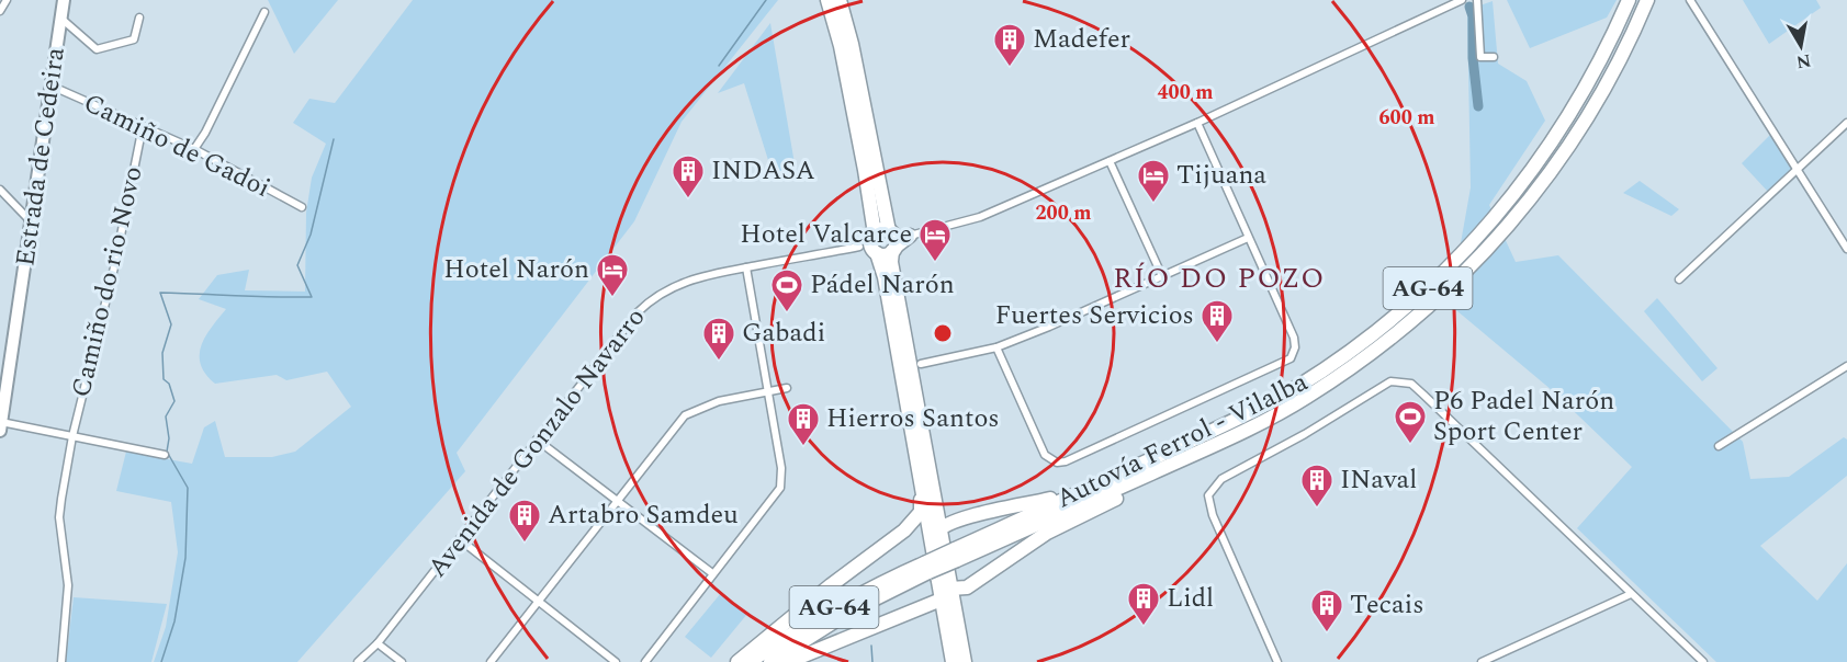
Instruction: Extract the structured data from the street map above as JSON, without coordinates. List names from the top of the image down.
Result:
{
  "streets": {
    "highway": ["AG-64", "Autovía Ferrol - Vilalba"],
    "main road": ["Estrada de Cedeira"],
    "street": ["Camiño de Gadoi", "Camiño do rio Novo", "Avenida de Gonzalo Navarro"]
  },
  "crossings": [
    ["Camiño de Gadoi", "Estrada de Cedeira"],
    ["Camiño de Gadoi", "Camiño do rio Novo"]
  ],
  "districts": ["RÍO DO POZO"],
  "places": {
    "building": [
      "Madefer",
      "INDASA",
      "Fuertes Servicios",
      "Gabadi",
      "Hierros Santos",
      "INaval",
      "Artabro Samdeu",
      "Lidl",
      "Tecais"
    ],
    "hotel": ["Tijuana", "Hotel Valcarce", "Hotel Narón"],
    "sports": ["Pádel Narón", "P6 Padel Narón Sport Center"]
  },
  "north": "bottom",
  "rings": ["400 m", "600 m", "200 m"]
}
